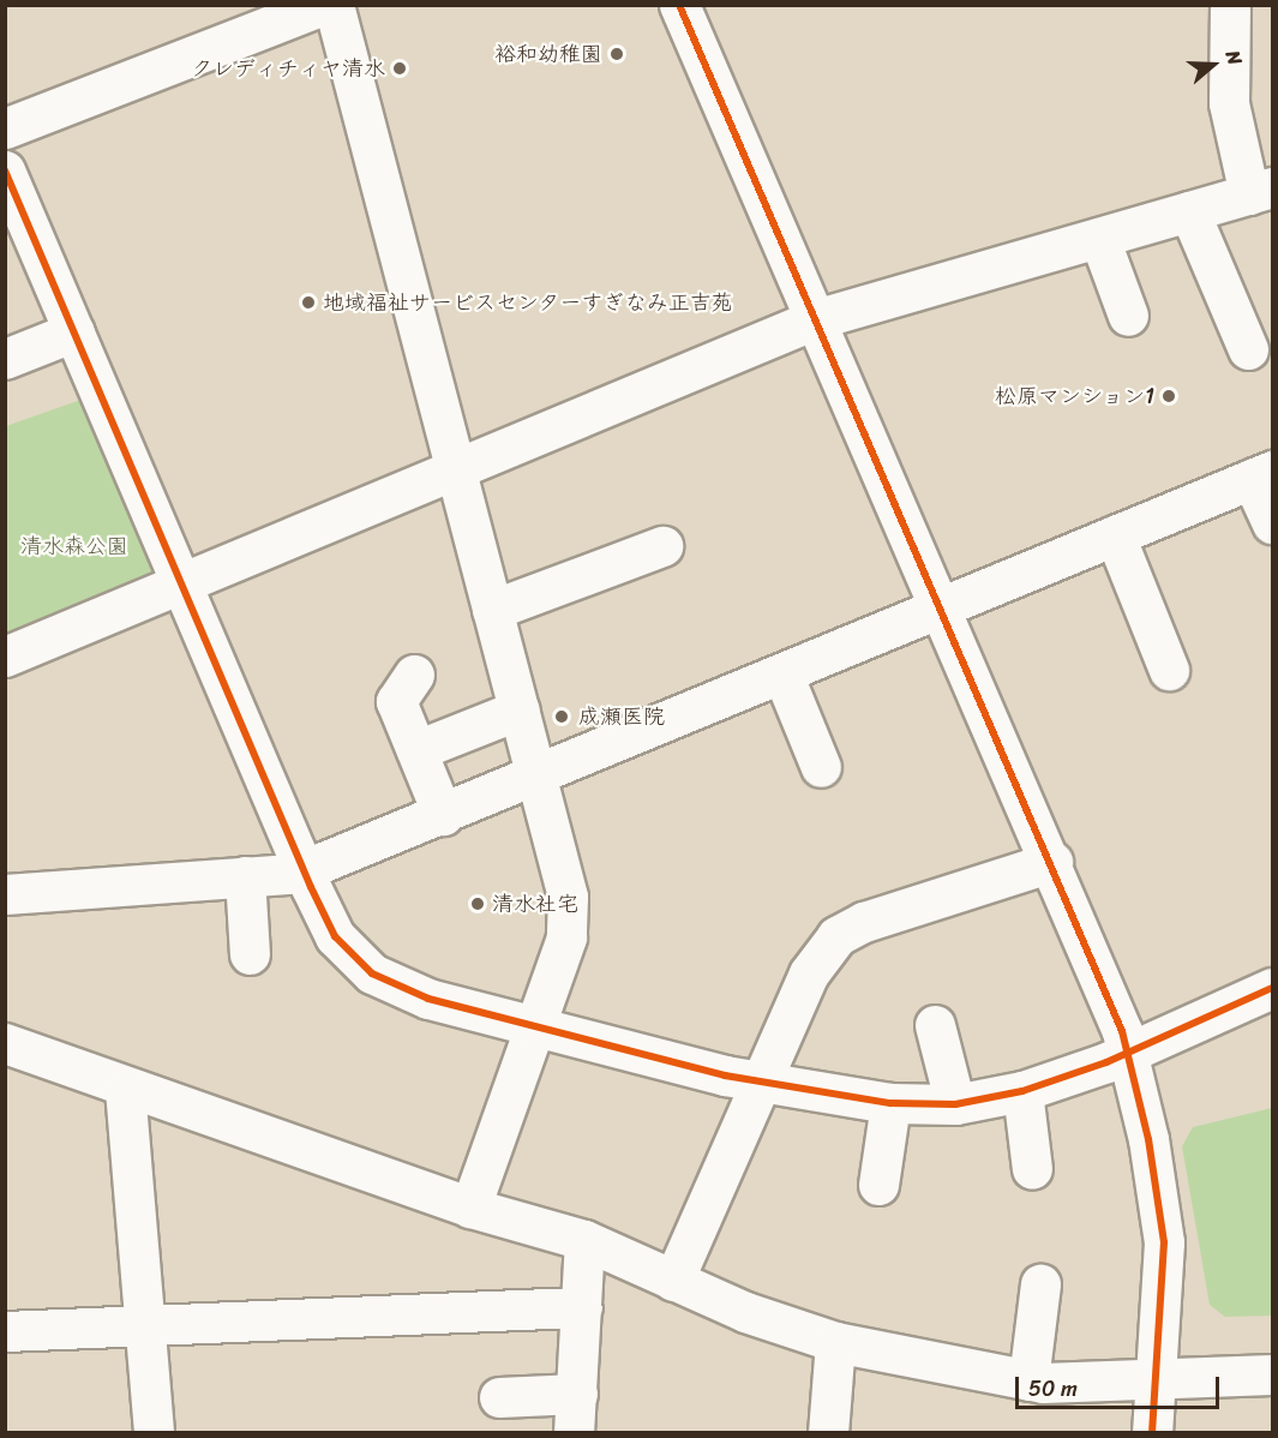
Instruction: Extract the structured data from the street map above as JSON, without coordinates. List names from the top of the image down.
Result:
{
  "parks": ["清水森公園"],
  "places": [
    "裕和幼稚園",
    "クレディチィヤ清水",
    "地域福祉サービスセンターすぎなみ正吉苑",
    "松原マンション1",
    "成瀬医院",
    "清水社宅"
  ],
  "scale_bar": "50 m",
  "north": "right"
}
